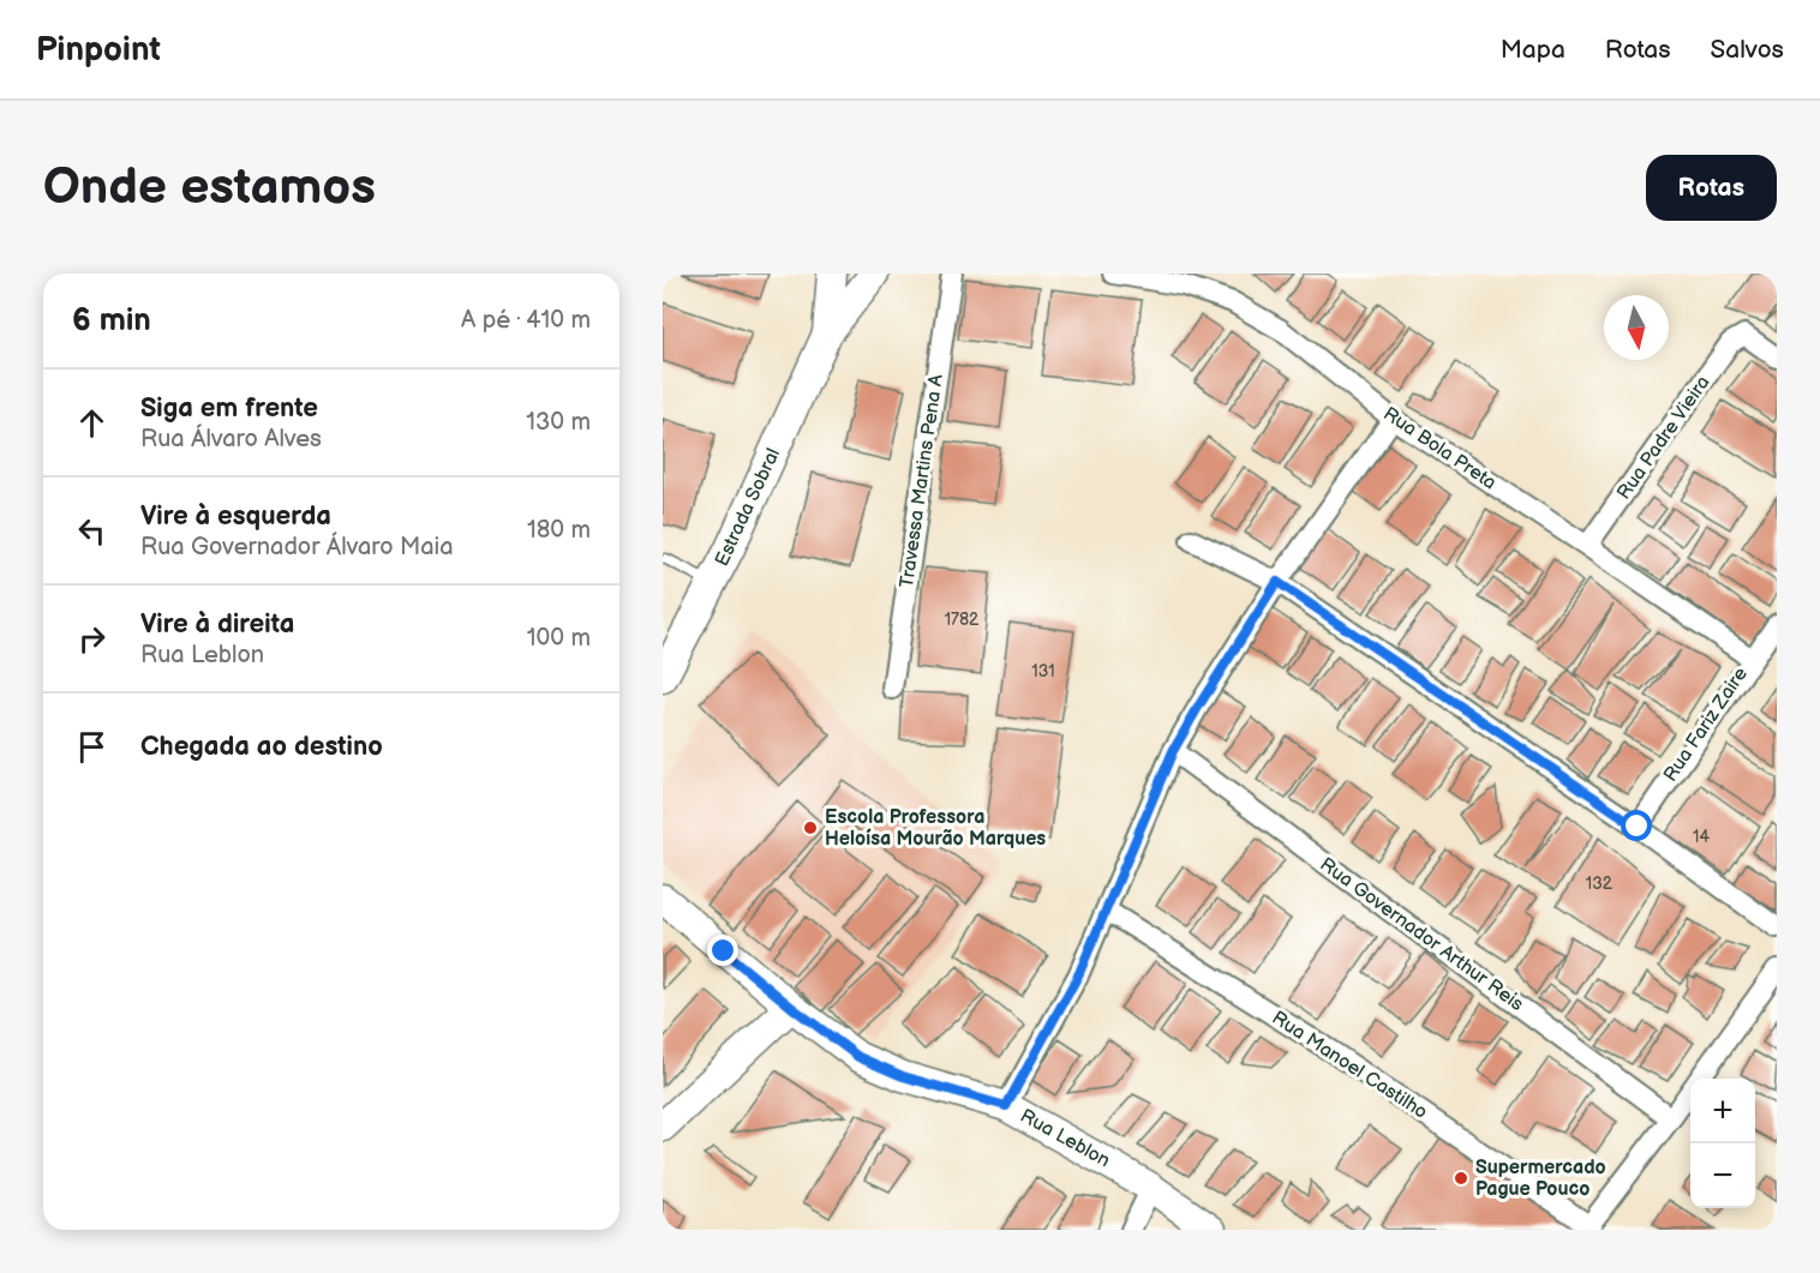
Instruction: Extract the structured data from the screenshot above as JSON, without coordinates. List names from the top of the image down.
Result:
{
  "streets": {
    "street": [
      "Rua Padre Vieira",
      "Rua Bola Preta",
      "Travessa Martins Pena A",
      "Estrada Sobral",
      "Rua Fariz Zaire",
      "Rua Governador Arthur Reis",
      "Rua Manoel Castilho",
      "Rua Leblon"
    ]
  },
  "crossings": [
    ["Rua Padre Vieira", "Rua Bola Preta"],
    ["Rua Bola Preta", "Rua Fariz Zaire"]
  ],
  "places": ["Escola Professora Heloísa Mourão Marques", "Supermercado Pague Pouco"],
  "house_numbers": [
    "1782",
    "131",
    "14",
    "132"
  ],
  "north": "bottom",
  "page": {
    "header": "Pinpoint",
    "nav": ["Mapa", "Rotas", "Salvos"],
    "buttons": "Rotas",
    "title": "Onde estamos",
    "heading": ["6 min", "A pé · 410 m"],
    "list": [
      ["Siga em frente", "Rua Álvaro Alves", "130 m"],
      ["Vire à esquerda", "Rua Governador Álvaro Maia", "180 m"],
      ["Vire à direita", "Rua Leblon", "100 m"],
      "Chegada ao destino"
    ],
    "map_buttons": ["+", "−"]
  }
}
